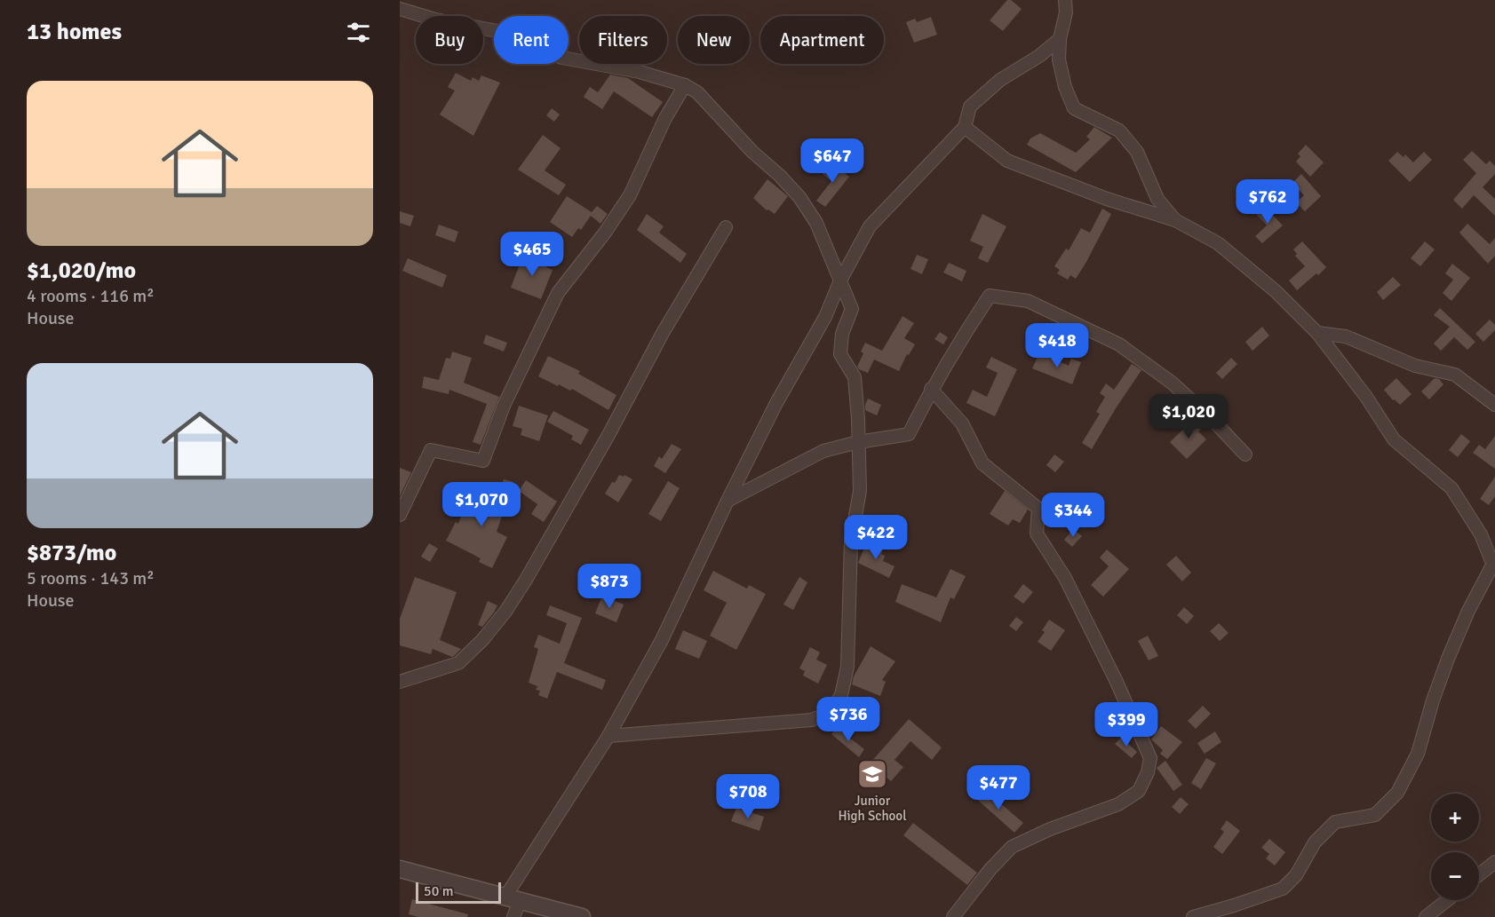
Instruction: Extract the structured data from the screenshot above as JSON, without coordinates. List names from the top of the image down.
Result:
{
  "places": {
    "school or university": ["Junior High School"]
  },
  "scale_bar": "50 m",
  "page": {
    "heading": "13 homes",
    "chip": [
      "Buy",
      "Rent",
      "Filters",
      "New",
      "Apartment"
    ],
    "list": [
      {
        "name": "$1,020/mo",
        "note": "4 rooms · 116 m² · House"
      },
      {
        "name": "$873/mo",
        "note": "5 rooms · 143 m² · House"
      }
    ],
    "price": [
      "$647",
      "$762",
      "$465",
      "$418",
      "$1,020",
      "$1,070",
      "$344",
      "$422",
      "$873",
      "$736",
      "$399",
      "$477",
      "$708"
    ],
    "map_buttons": ["+", "−"],
    "scale": "50 m"
  }
}
